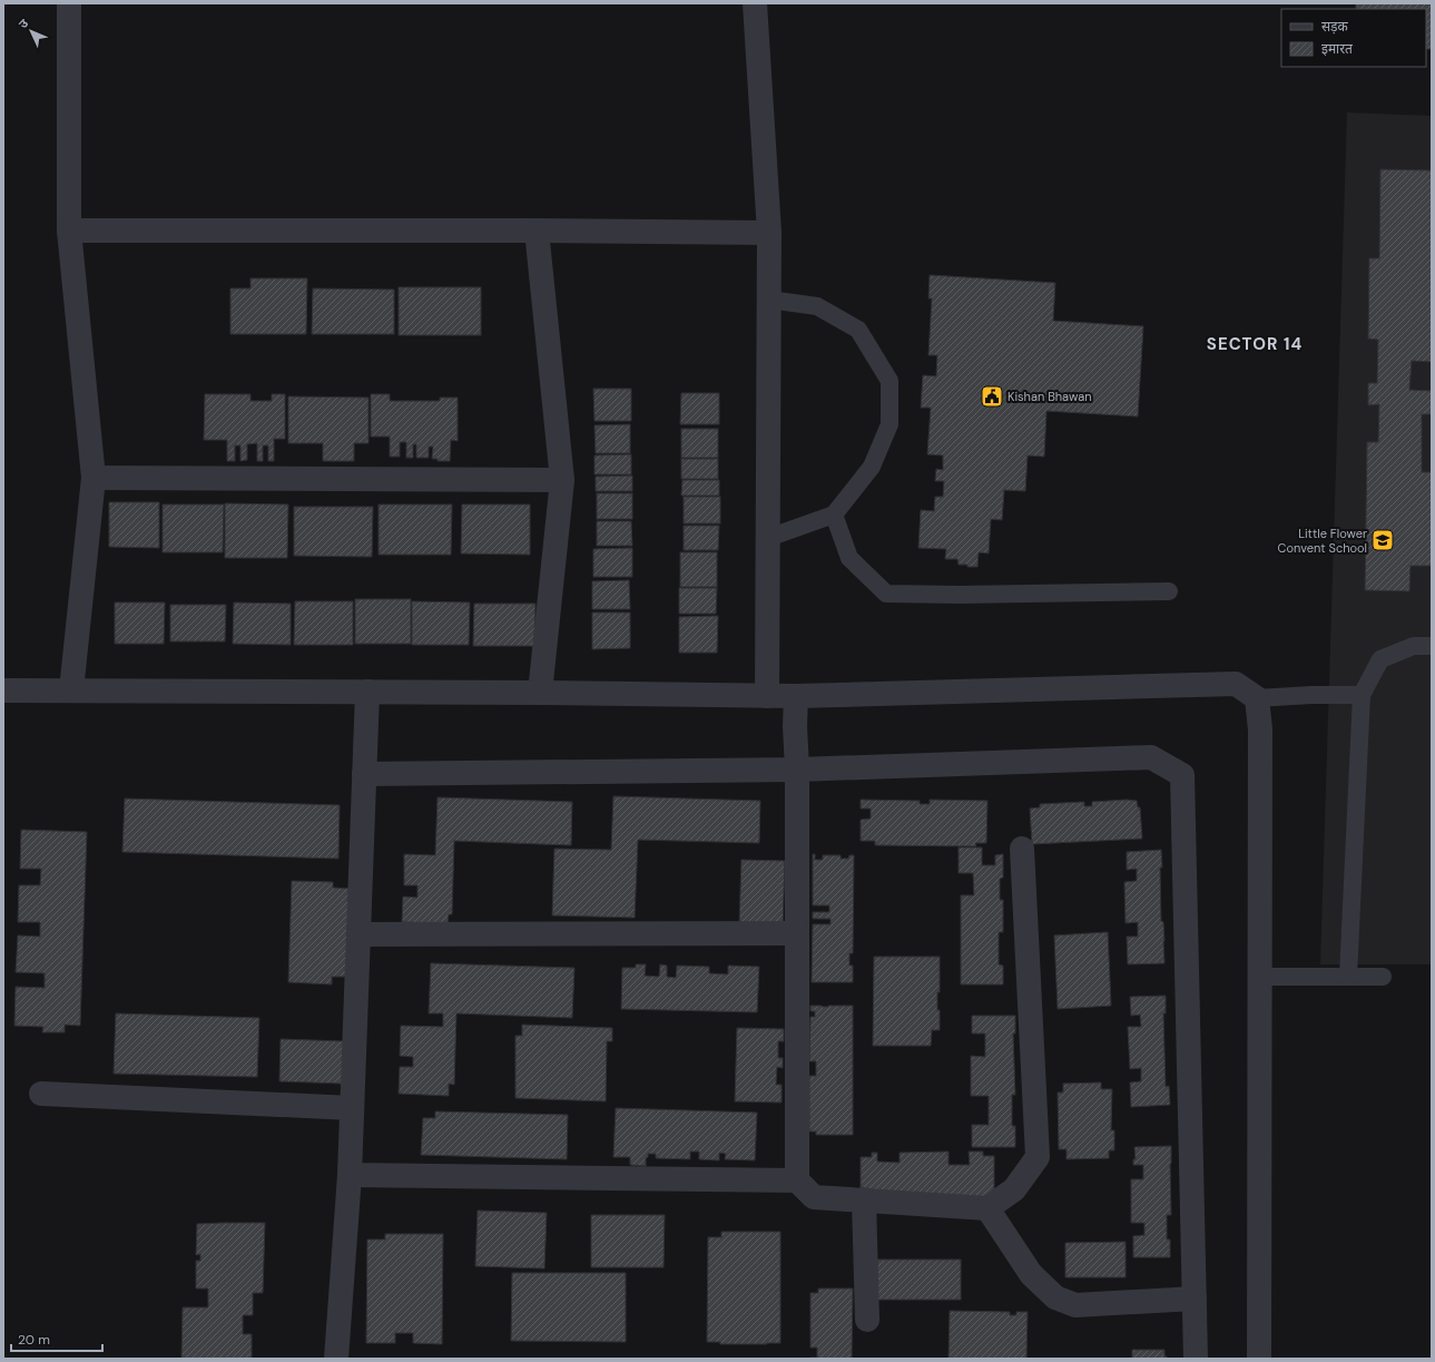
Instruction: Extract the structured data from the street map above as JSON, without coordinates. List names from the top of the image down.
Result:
{
  "districts": ["SECTOR 14"],
  "places": {
    "public building": ["Kishan Bhawan"],
    "school or university": ["Little Flower Convent School"]
  },
  "legend": ["सड़क", "इमारत"],
  "scale_bar": "20 m",
  "north": "top left"
}
